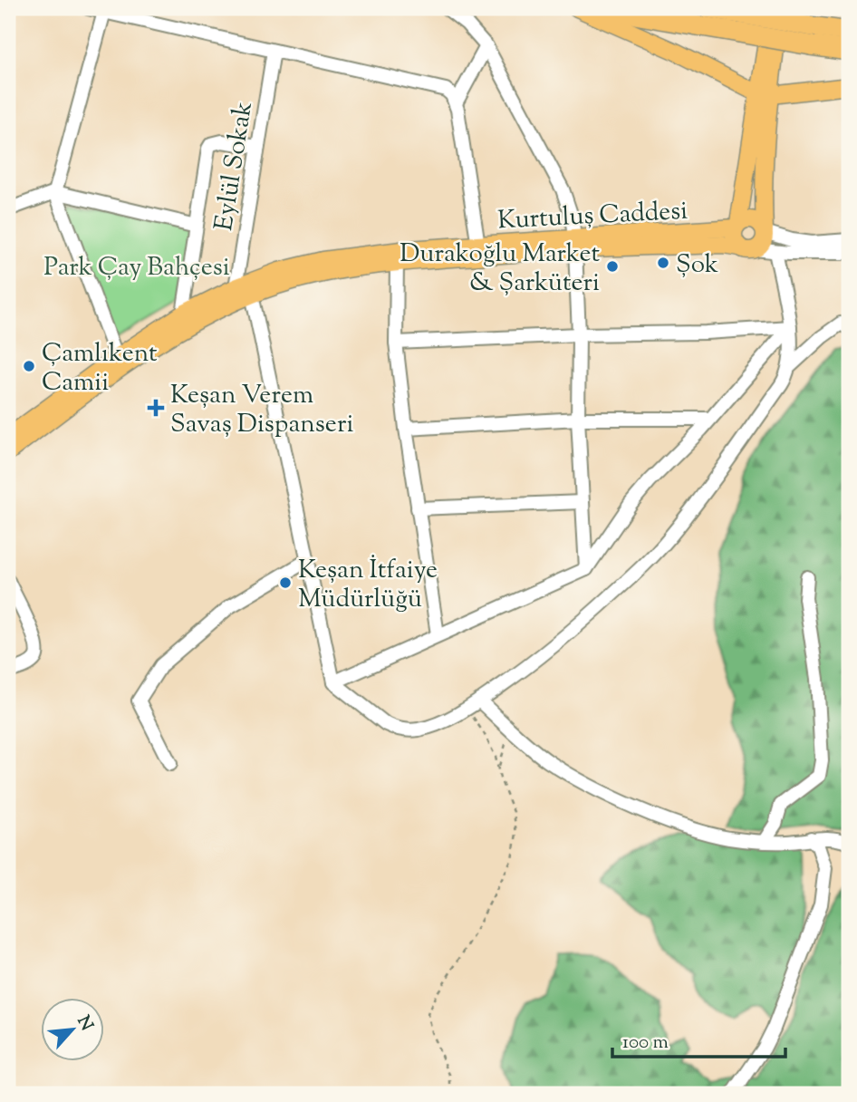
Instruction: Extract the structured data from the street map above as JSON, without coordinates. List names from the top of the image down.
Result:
{
  "streets": {
    "main road": ["Kurtuluş Caddesi"],
    "street": ["Eylül Sokak"]
  },
  "crossings": [
    ["Eylül Sokak", "Kurtuluş Caddesi"]
  ],
  "parks": ["Park Çay Bahçesi"],
  "places": {
    "other": [
      "Şok",
      "Durakoğlu Market & Şarküteri",
      "Çamlıkent Camii",
      "Keşan İtfaiye Müdürlüğü"
    ],
    "health": ["Keşan Verem Savaş Dispanseri"]
  },
  "scale_bar": "100 m",
  "north": "top right"
}
